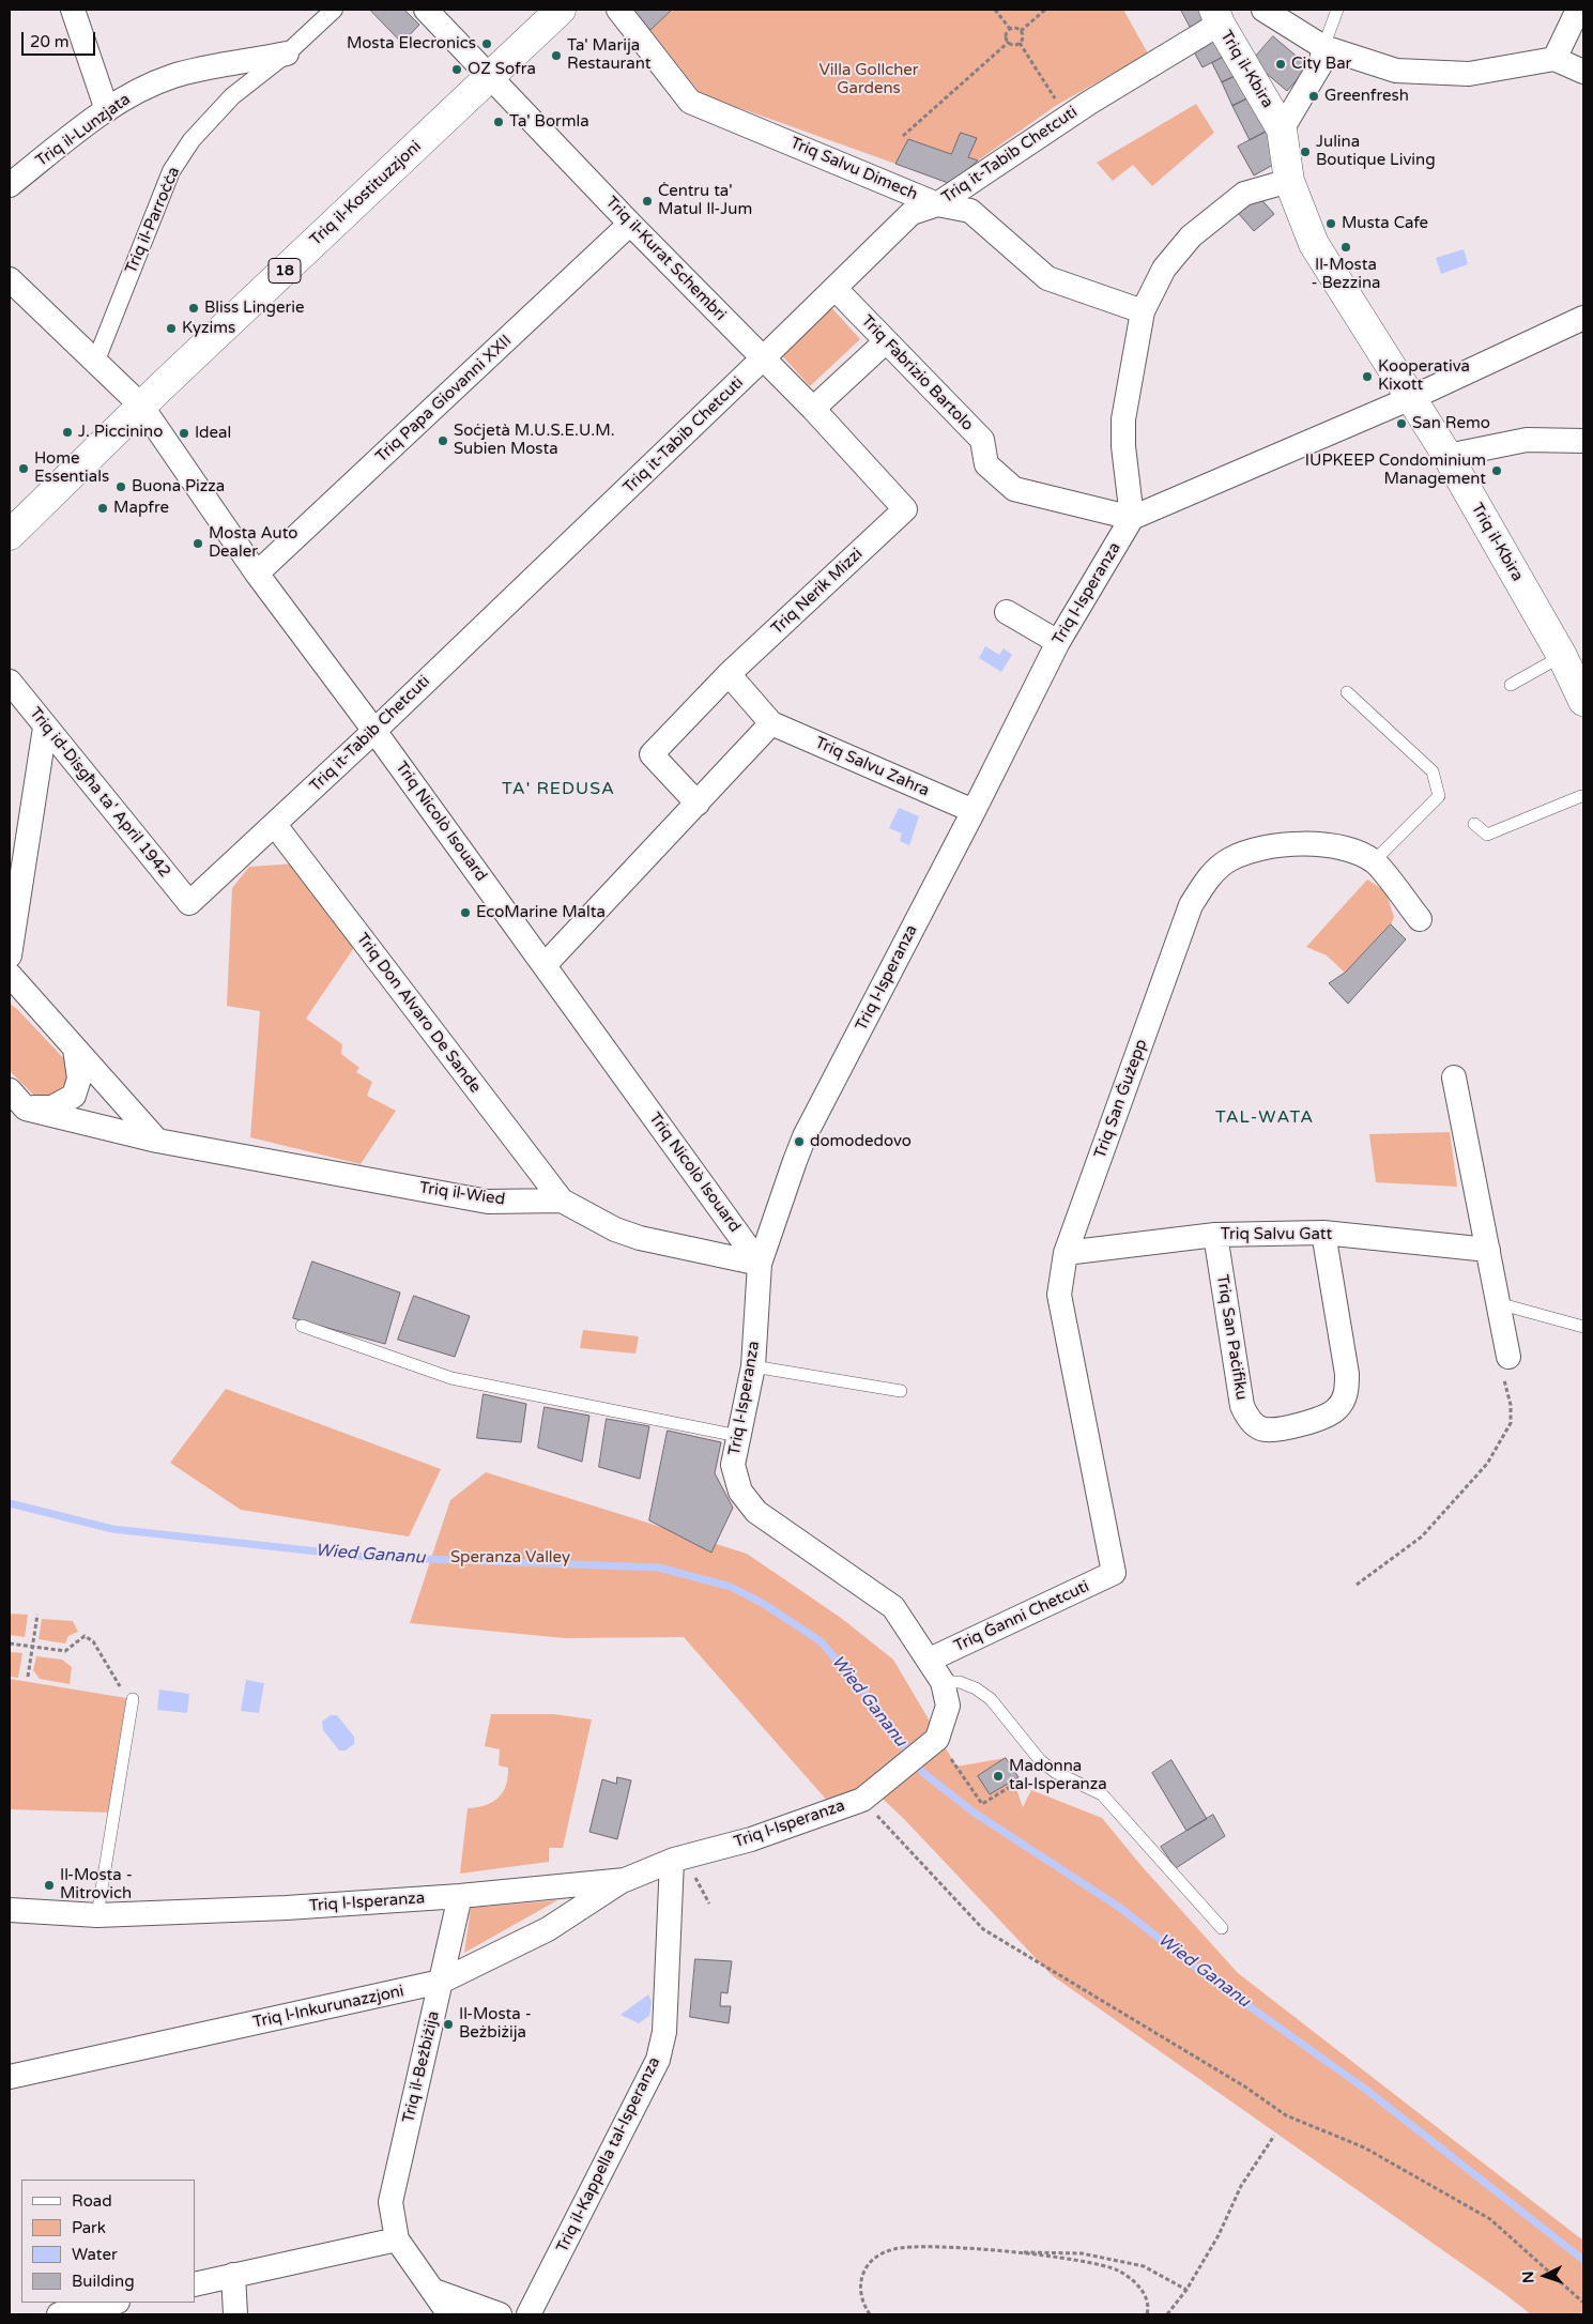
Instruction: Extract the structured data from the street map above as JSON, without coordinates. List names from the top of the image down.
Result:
{
  "streets": {
    "main road": ["Triq il-Kbira", "Triq il-Kostituzzjoni", "18"],
    "street": [
      "Triq il-Lunzjata",
      "Triq it-Tabib Chetcuti",
      "Triq Salvu Dimech",
      "Triq il-Parroċċa",
      "Triq il-Kurat Schembri",
      "Triq Fabrizio Bartolo",
      "Triq Papa Giovanni XXII",
      "Triq Nerik Mizzi",
      "Triq l-Isperanza",
      "Triq Salvu Zahra",
      "Triq id-Disgħa ta' April 1942",
      "Triq Nicolò Isouard",
      "Triq Don Alvaro De Sande",
      "Triq San Ġużepp",
      "Triq il-Wied",
      "Triq Salvu Gatt",
      "Triq San Paċifiku",
      "Triq Ġanni Chetcuti",
      "Triq l-Inkurunazzjoni",
      "Triq il-Beżbiżija",
      "Triq il-Kappella tal-Isperanza"
    ]
  },
  "crossings": [
    ["Triq il-Kbira", "Triq it-Tabib Chetcuti"],
    ["Triq il-Lunzjata", "Triq il-Parroċċa"],
    ["Triq it-Tabib Chetcuti", "Triq Salvu Dimech"],
    ["Triq it-Tabib Chetcuti", "Triq il-Kurat Schembri"],
    ["Triq it-Tabib Chetcuti", "Triq Fabrizio Bartolo"],
    ["Triq it-Tabib Chetcuti", "Triq id-Disgħa ta' April 1942"],
    ["Triq it-Tabib Chetcuti", "Triq Nicolò Isouard"],
    ["Triq it-Tabib Chetcuti", "Triq Don Alvaro De Sande"],
    ["Triq il-Kostituzzjoni", "Triq il-Kurat Schembri"],
    ["Triq il-Kostituzzjoni", "Triq Nicolò Isouard"],
    ["Triq il-Parroċċa", "Triq Nicolò Isouard"],
    ["Triq il-Kurat Schembri", "Triq Papa Giovanni XXII"],
    ["Triq il-Kurat Schembri", "Triq Nerik Mizzi"],
    ["Triq Fabrizio Bartolo", "Triq l-Isperanza"],
    ["Triq Papa Giovanni XXII", "Triq Nicolò Isouard"],
    ["Triq l-Isperanza", "Triq Salvu Zahra"],
    ["Triq l-Isperanza", "Triq Nicolò Isouard"],
    ["Triq l-Isperanza", "Triq il-Wied"],
    ["Triq l-Isperanza", "Triq Ġanni Chetcuti"],
    ["Triq l-Isperanza", "Triq l-Inkurunazzjoni"],
    ["Triq l-Isperanza", "Triq il-Beżbiżija"],
    ["Triq l-Isperanza", "Triq il-Kappella tal-Isperanza"],
    ["Triq Nicolò Isouard", "Triq il-Wied"],
    ["Triq Don Alvaro De Sande", "Triq il-Wied"],
    ["Triq San Ġużepp", "Triq Salvu Gatt"],
    ["Triq San Ġużepp", "Triq Ġanni Chetcuti"],
    ["Triq Salvu Gatt", "Triq San Paċifiku"],
    ["Triq l-Inkurunazzjoni", "Triq il-Beżbiżija"]
  ],
  "districts": ["TA' REDUSA", "TAL-WATA"],
  "water": ["Wied Gananu"],
  "parks": ["Villa Gollcher Gardens", "Speranza Valley"],
  "places": [
    "Mosta Elecronics",
    "Ta' Marija Restaurant",
    "City Bar",
    "OZ Sofra",
    "Greenfresh",
    "Ta' Bormla",
    "Julina Boutique Living",
    "Ċentru ta' Matul Il-Jum",
    "Musta Cafe",
    "Il-Mosta - Bezzina",
    "Bliss Lingerie",
    "Kyzims",
    "Kooperativa Kixott",
    "San Remo",
    "J. Piccinino",
    "Ideal",
    "Soċjetà M.U.S.E.U.M. Subien Mosta",
    "Home Essentials",
    "IUPKEEP Condominium Management",
    "Buona Pizza",
    "Mapfre",
    "Mosta Auto Dealer",
    "EcoMarine Malta",
    "domodedovo",
    "Madonna tal-Isperanza",
    "Il-Mosta - Mitrovich",
    "Il-Mosta - Beżbiżija"
  ],
  "legend": [
    "Road",
    "Park",
    "Water",
    "Building"
  ],
  "scale_bar": "20 m",
  "north": "left"
}
